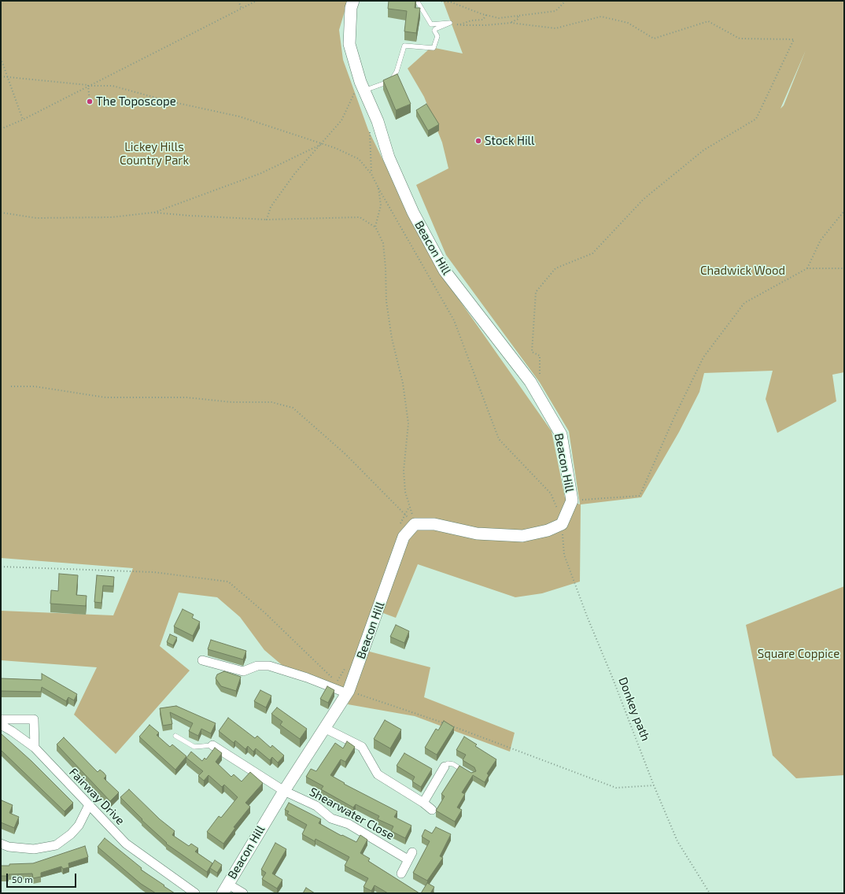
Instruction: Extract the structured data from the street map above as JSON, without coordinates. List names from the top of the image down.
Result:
{
  "streets": {
    "street": ["Beacon Hill", "Fairway Drive", "Shearwater Close"],
    "path": ["Donkey path"]
  },
  "crossings": [
    ["Beacon Hill", "Donkey path"],
    ["Beacon Hill", "Shearwater Close"]
  ],
  "parks": ["Lickey Hills Country Park", "Chadwick Wood", "Square Coppice"],
  "places": ["The Toposcope", "Stock Hill"],
  "scale_bar": "50 m"
}
